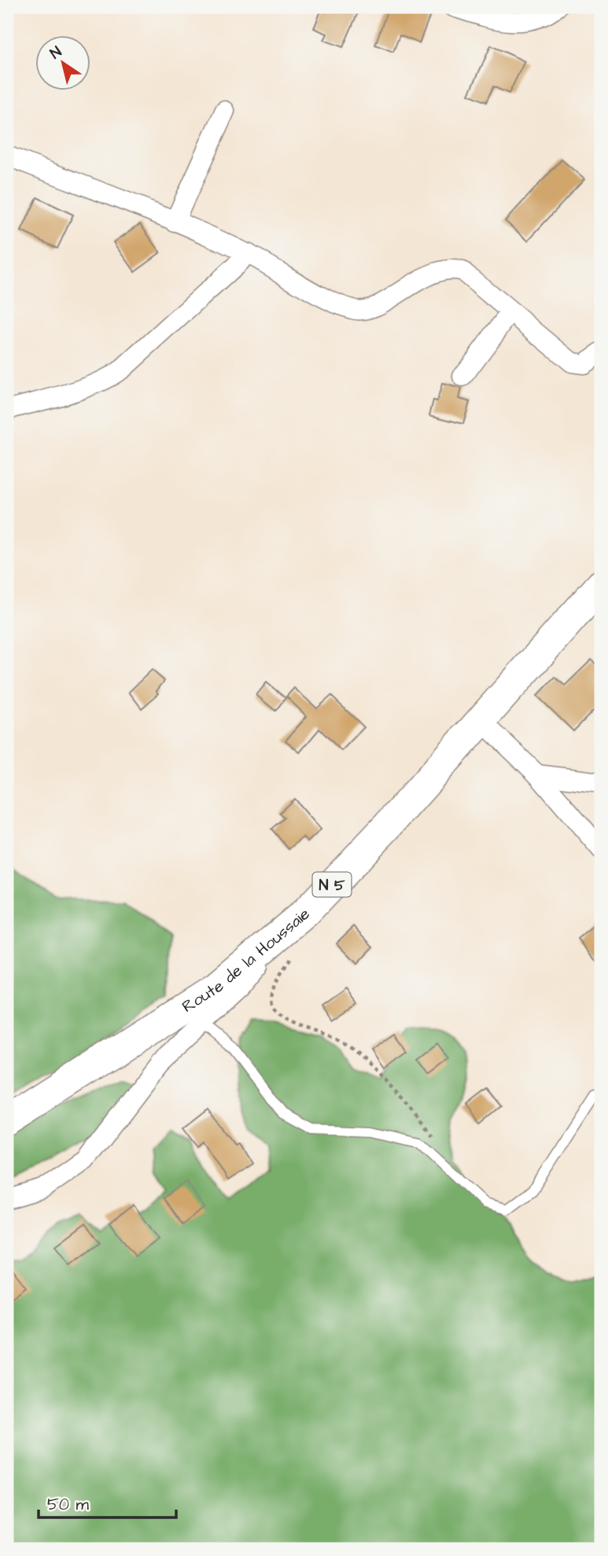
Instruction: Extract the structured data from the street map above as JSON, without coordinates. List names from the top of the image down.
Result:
{
  "streets": {
    "main road": ["N 5", "Route de la Houssaie"]
  },
  "scale_bar": "50 m",
  "north": "top left"
}
